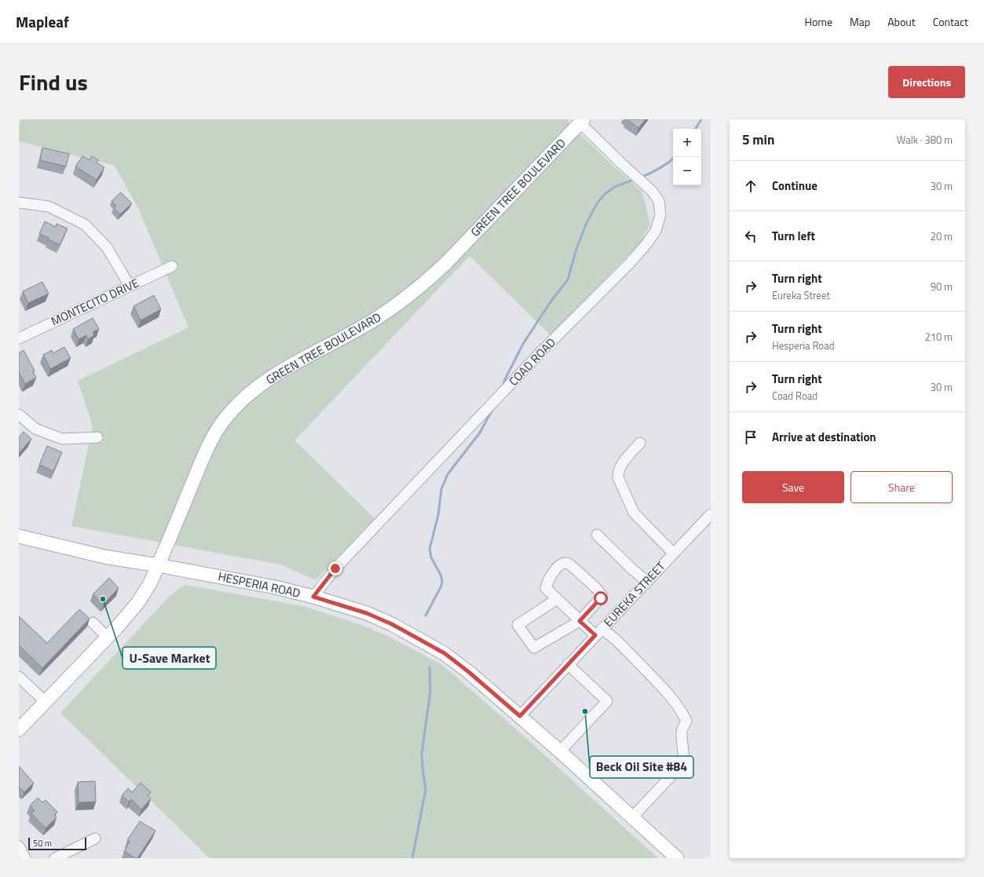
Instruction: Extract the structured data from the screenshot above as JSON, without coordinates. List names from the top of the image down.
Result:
{
  "streets": {
    "main road": ["GREEN TREE BOULEVARD", "HESPERIA ROAD"],
    "street": ["MONTECITO DRIVE", "COAD ROAD", "EUREKA STREET"]
  },
  "crossings": [
    ["GREEN TREE BOULEVARD", "COAD ROAD"],
    ["GREEN TREE BOULEVARD", "HESPERIA ROAD"],
    ["COAD ROAD", "HESPERIA ROAD"],
    ["HESPERIA ROAD", "EUREKA STREET"]
  ],
  "places": ["U-Save Market", "Beck Oil Site #84"],
  "scale_bar": "50 m",
  "page": {
    "header": "Mapleaf",
    "nav": [
      "Home",
      "Map",
      "About",
      "Contact"
    ],
    "title": "Find us",
    "buttons": [
      "Directions",
      ["Save", "Share"]
    ],
    "heading": ["5 min", "Walk · 380 m"],
    "map_buttons": ["+", "−"],
    "list": [
      ["Continue", "30 m"],
      ["Turn left", "20 m"],
      ["Turn right", "Eureka Street", "90 m"],
      ["Turn right", "Hesperia Road", "210 m"],
      ["Turn right", "Coad Road", "30 m"],
      "Arrive at destination"
    ],
    "scale": "50 m"
  }
}
